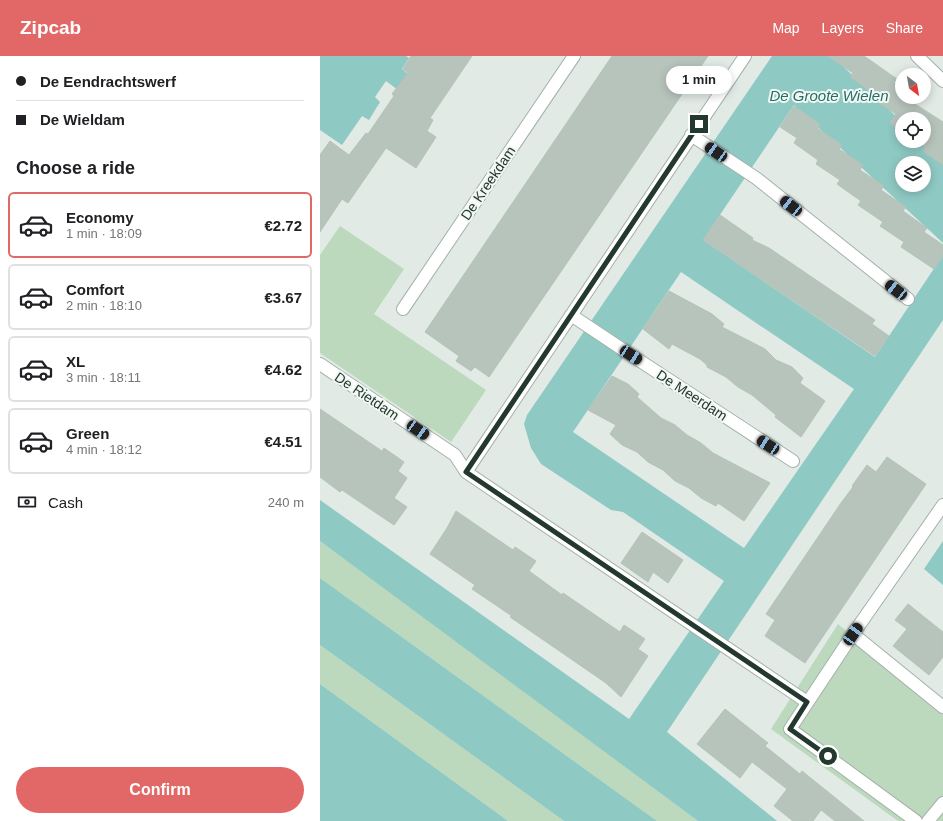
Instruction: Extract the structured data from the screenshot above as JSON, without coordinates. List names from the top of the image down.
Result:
{
  "streets": {
    "street": ["De Kreekdam", "De Meerdam", "De Rietdam"]
  },
  "water": ["De Groote Wielen"],
  "north": "bottom right",
  "page": {
    "header": "Zipcab",
    "nav": ["Map", "Layers", "Share"],
    "banner": ["De Eendrachtswerf", "De Wieldam"],
    "bubble": "1 min",
    "heading": "Choose a ride",
    "list": [
      {
        "name": "Economy",
        "note": "1 min · 18:09",
        "value": "€2.72"
      },
      {
        "name": "Comfort",
        "note": "2 min · 18:10",
        "value": "€3.67"
      },
      {
        "name": "XL",
        "note": "3 min · 18:11",
        "value": "€4.62"
      },
      {
        "name": "Green",
        "note": "4 min · 18:12",
        "value": "€4.51"
      }
    ],
    "pay": ["Cash", "240 m"],
    "buttons": "Confirm"
  }
}
